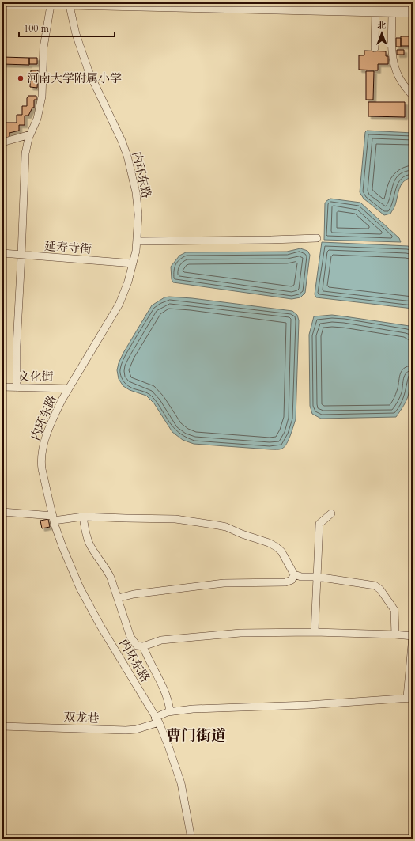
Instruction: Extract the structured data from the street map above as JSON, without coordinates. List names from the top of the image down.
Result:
{
  "streets": {
    "street": [
      "内环东路",
      "延寿寺街",
      "文化街",
      "双龙巷"
    ]
  },
  "crossings": [
    ["内环东路", "延寿寺街"],
    ["内环东路", "文化街"],
    ["内环东路", "双龙巷"]
  ],
  "districts": ["曹门街道"],
  "places": ["河南大学附属小学"],
  "scale_bar": "100 m",
  "north": "top"
}
